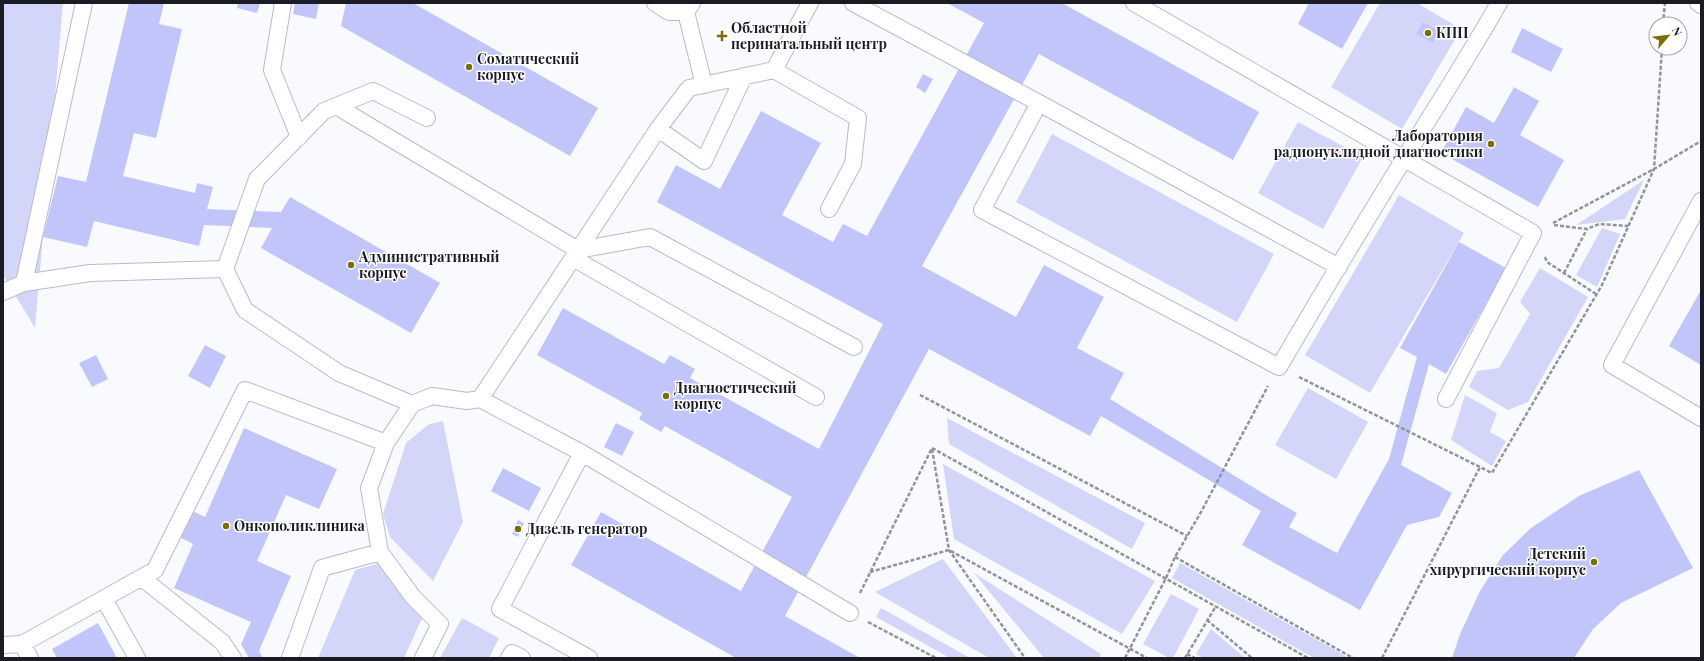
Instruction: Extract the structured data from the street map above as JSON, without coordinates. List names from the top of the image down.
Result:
{
  "places": {
    "other": [
      "КПП",
      "Соматический корпус",
      "Лаборатория радионуклидной диагностики",
      "Административный корпус",
      "Диагностический корпус",
      "Онкополиклиника",
      "Дизель генератор",
      "Детский хирургический корпус"
    ],
    "health": ["Областной перинатальный центр"]
  },
  "north": "top right"
}
